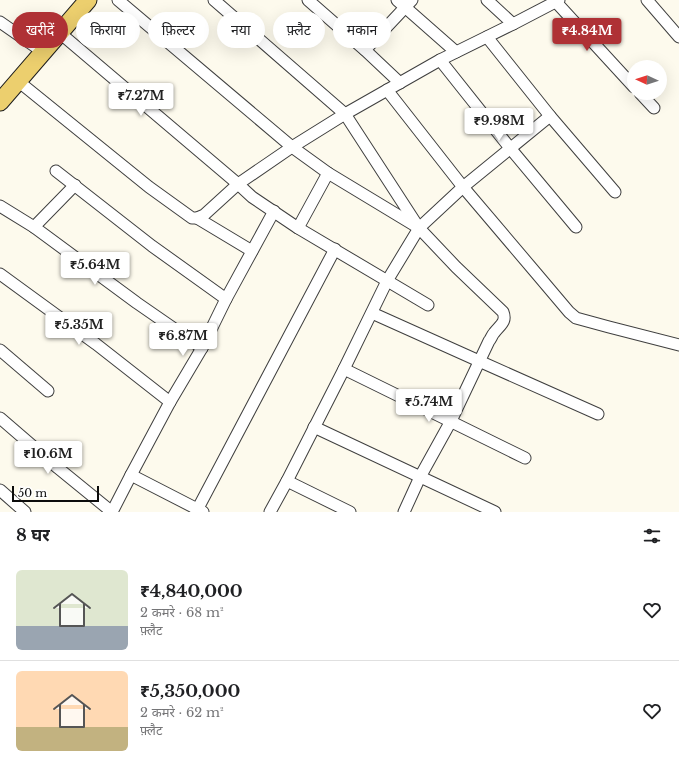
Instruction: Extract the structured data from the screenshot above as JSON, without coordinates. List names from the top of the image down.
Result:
{
  "scale_bar": "50 m",
  "north": "left",
  "page": {
    "chip": [
      "खरीदें",
      "किराया",
      "फ़िल्टर",
      "नया",
      "फ़्लैट",
      "मकान"
    ],
    "price": [
      "₹4.84M",
      "₹7.27M",
      "₹9.98M",
      "₹5.64M",
      "₹5.35M",
      "₹6.87M",
      "₹5.74M",
      "₹10.6M"
    ],
    "scale": "50 m",
    "heading": "8 घर",
    "list": [
      {
        "name": "₹4,840,000",
        "note": "2 कमरे · 68 m² · फ़्लैट"
      },
      {
        "name": "₹5,350,000",
        "note": "2 कमरे · 62 m² · फ़्लैट"
      }
    ]
  }
}
